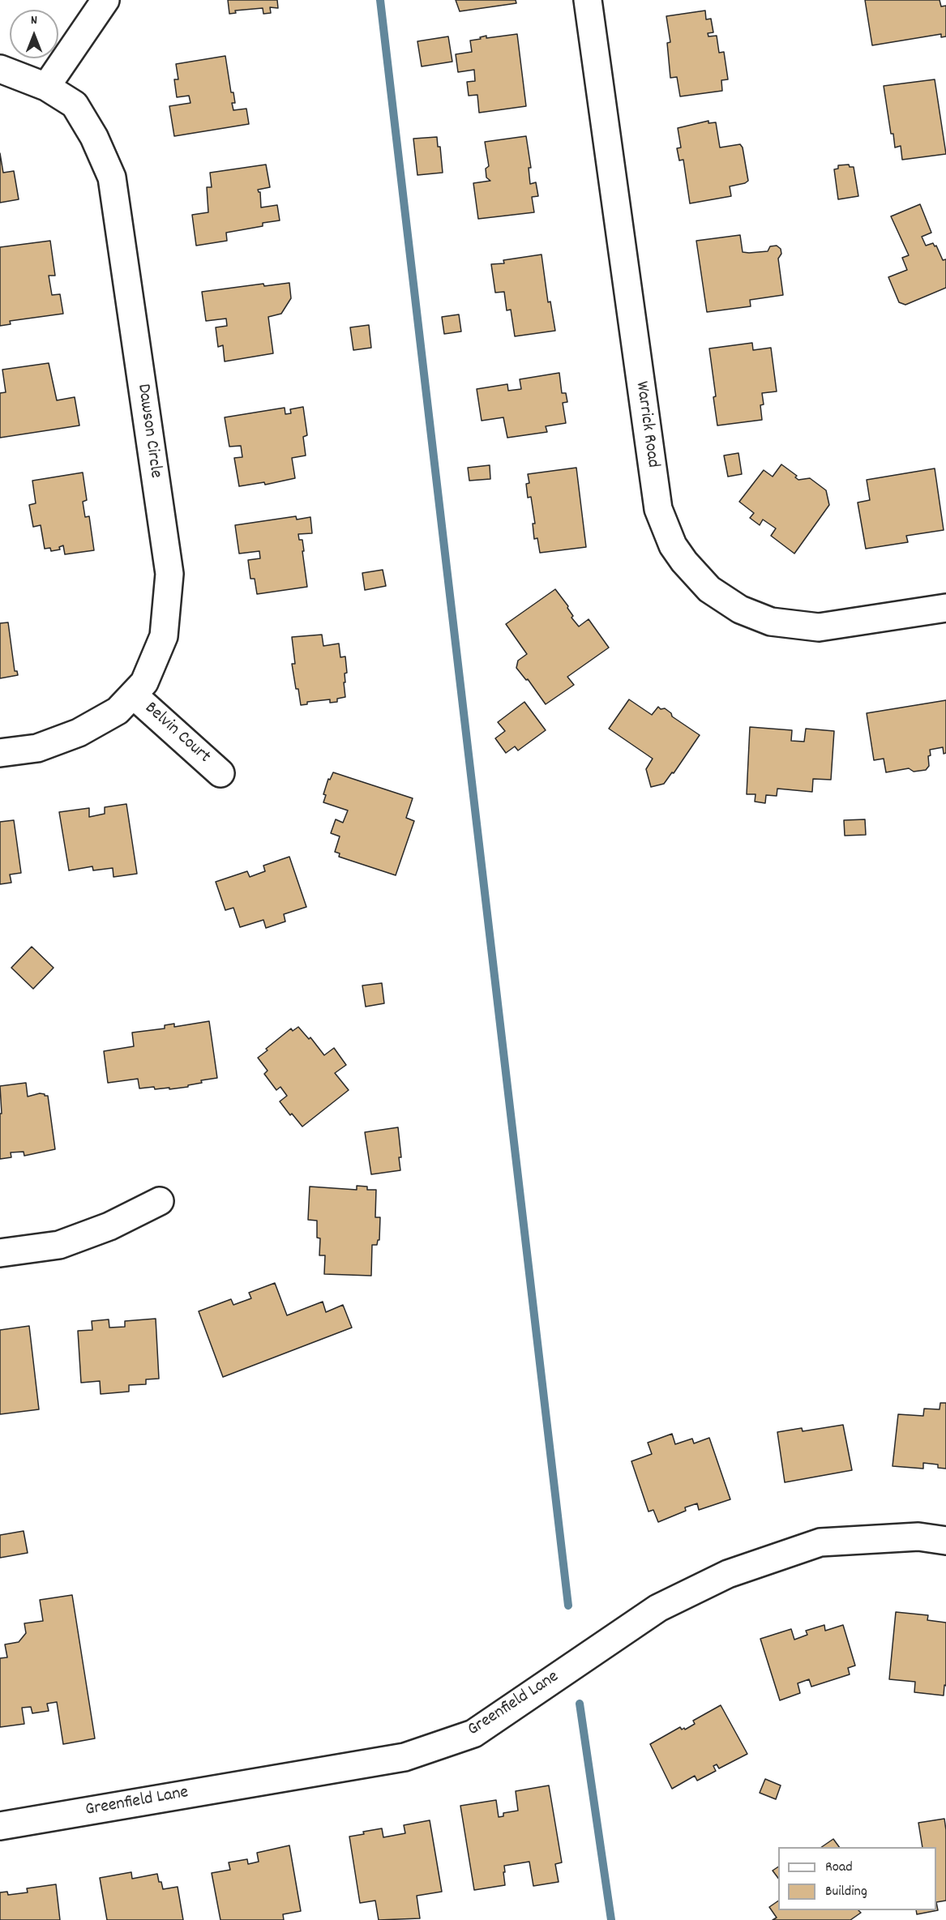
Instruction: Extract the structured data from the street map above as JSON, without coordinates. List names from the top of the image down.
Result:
{
  "streets": {
    "street": [
      "Warrick Road",
      "Dawson Circle",
      "Belvin Court",
      "Greenfield Lane"
    ]
  },
  "crossings": [
    ["Dawson Circle", "Belvin Court"]
  ],
  "legend": ["Road", "Building"],
  "north": "top"
}
